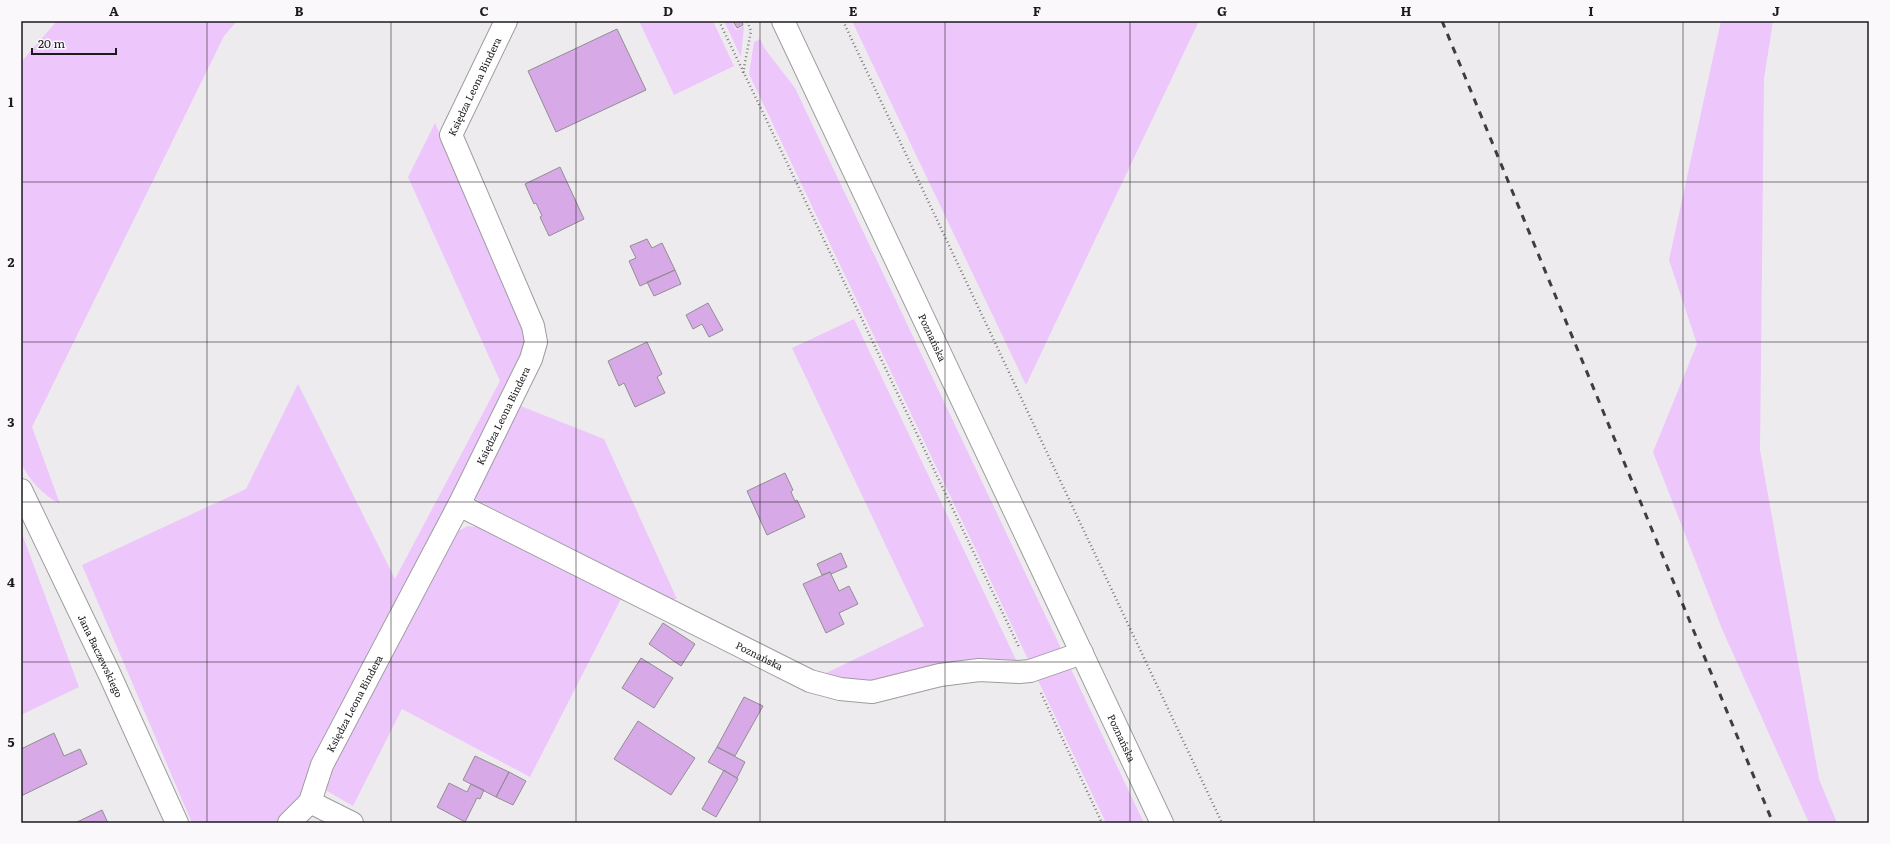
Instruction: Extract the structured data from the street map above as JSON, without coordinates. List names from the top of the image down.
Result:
{
  "streets": {
    "main road": ["Księdza Leona Bindera", "Poznańska", "Jana Baczewskiego"]
  },
  "crossings": [
    ["Księdza Leona Bindera", "Poznańska"]
  ],
  "scale_bar": "20 m",
  "grid": {
    "columns": [
      "A",
      "B",
      "C",
      "D",
      "E",
      "F",
      "G",
      "H",
      "I",
      "J"
    ],
    "rows": [
      "1",
      "2",
      "3",
      "4",
      "5"
    ]
  }
}
